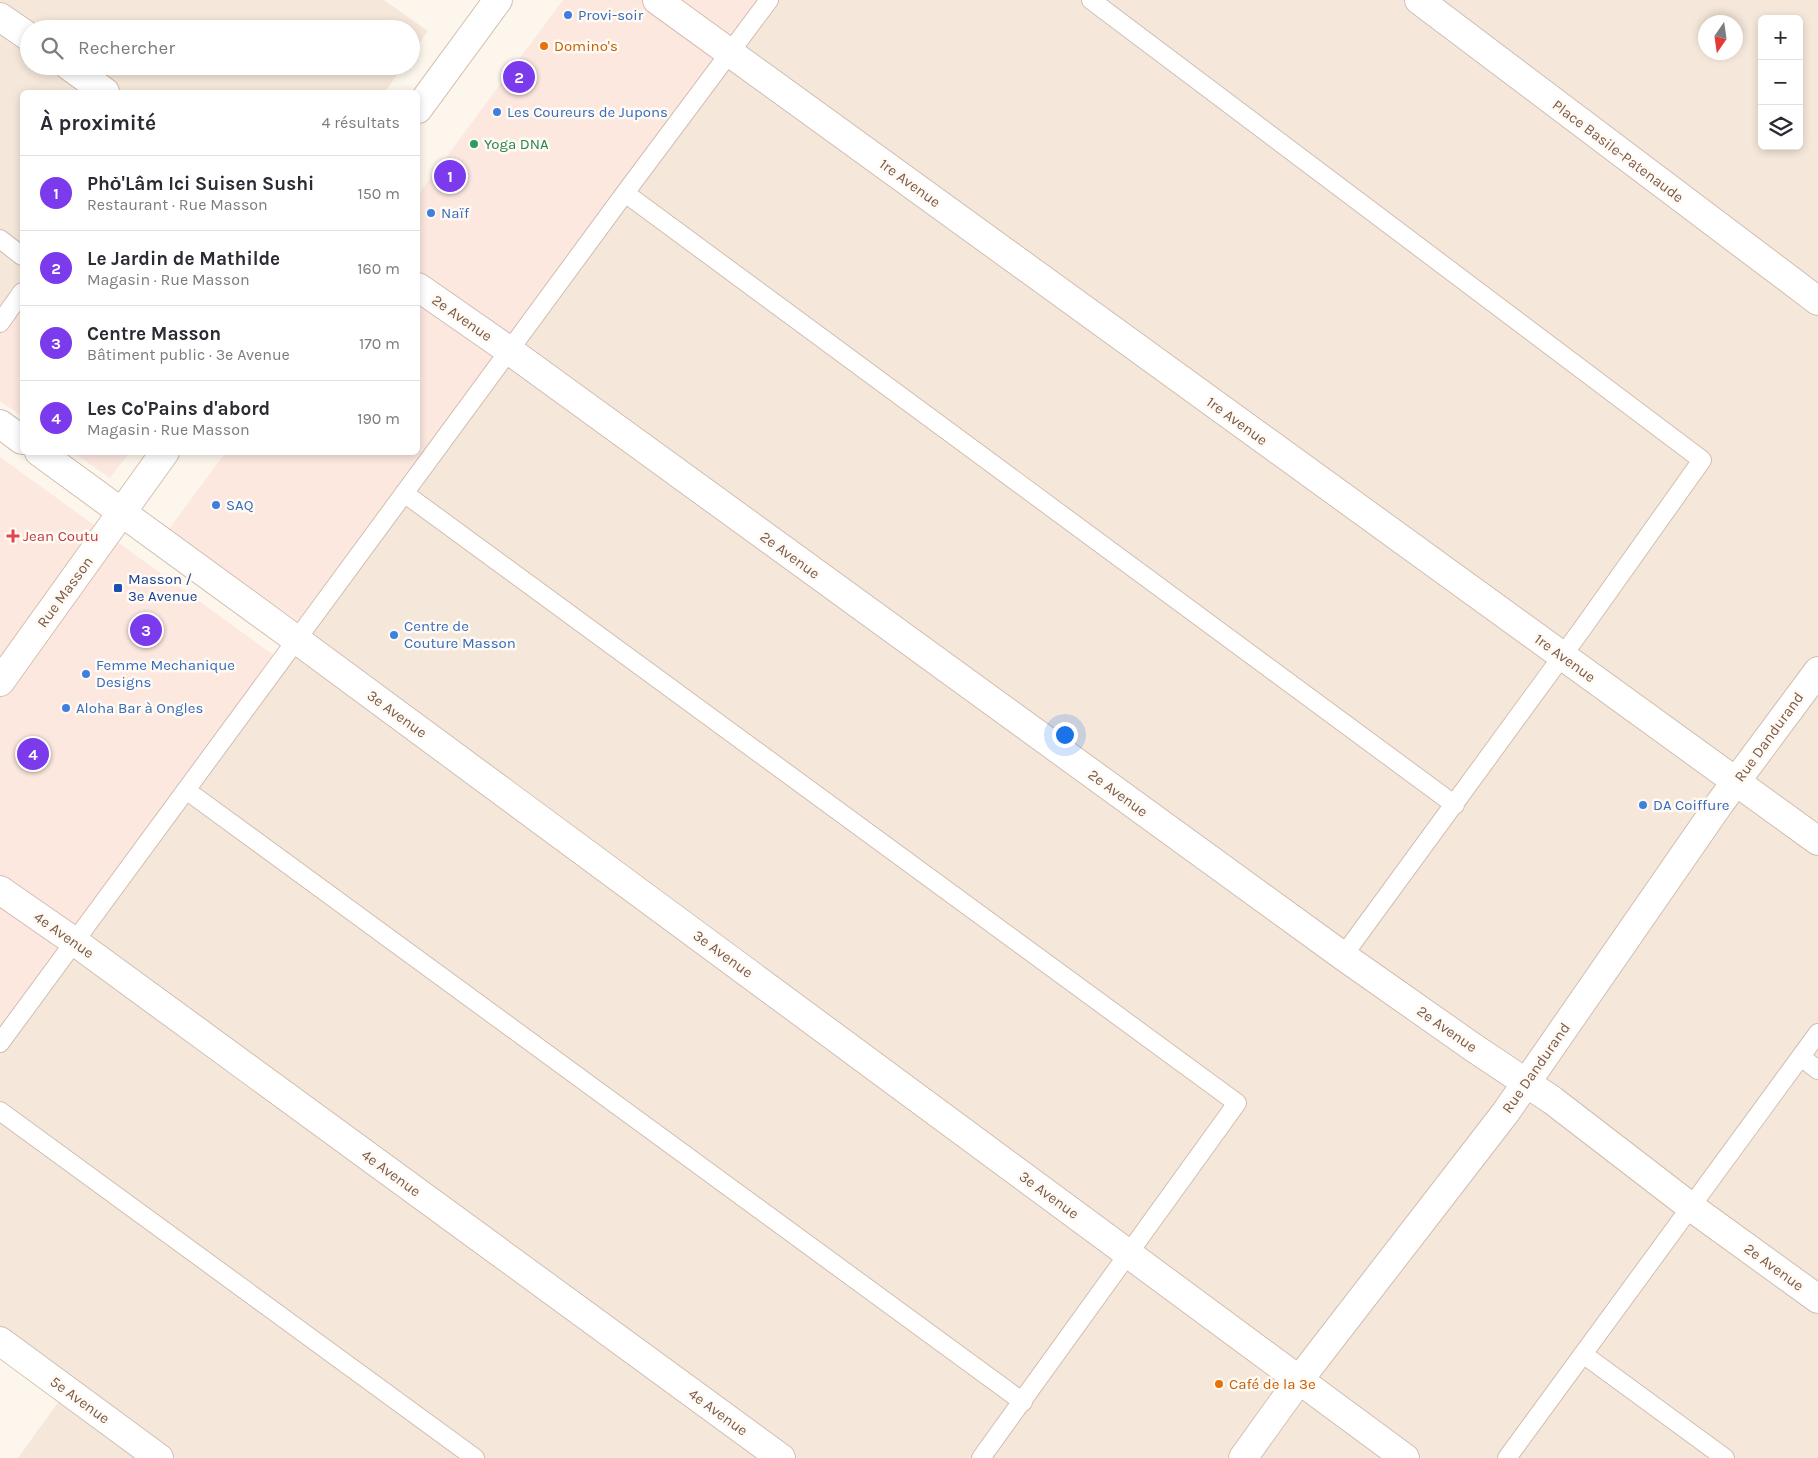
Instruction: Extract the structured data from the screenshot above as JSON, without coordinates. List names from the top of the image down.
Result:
{
  "streets": {
    "street": [
      "Place Basile-Patenaude",
      "1re Avenue",
      "2e Avenue",
      "Rue Masson",
      "3e Avenue",
      "Rue Dandurand",
      "4e Avenue",
      "5e Avenue"
    ]
  },
  "crossings": [
    ["1re Avenue", "Rue Dandurand"],
    ["2e Avenue", "Rue Dandurand"],
    ["Rue Masson", "3e Avenue"],
    ["3e Avenue", "Rue Dandurand"]
  ],
  "places": {
    "other": [
      "Provi-soir",
      "Domino's",
      "Les Coureurs de Jupons",
      "Yoga DNA",
      "Naïf",
      "SAQ",
      "Centre de Couture Masson",
      "Femme Mechanique Designs",
      "Aloha Bar à Ongles",
      "DA Coiffure",
      "Café de la 3e"
    ],
    "health": ["Jean Coutu"],
    "transit": ["Masson / 3e Avenue"]
  },
  "north": "bottom",
  "page": {
    "map_buttons": ["+", "−"],
    "search": "Rechercher",
    "pins": [
      "2",
      "1",
      "3",
      "4"
    ],
    "heading": ["À proximité", "4 résultats"],
    "list": [
      {
        "mark": "1",
        "name": "Phỏ'Lâm Ici Suisen Sushi",
        "note": "Restaurant · Rue Masson",
        "value": "150 m"
      },
      {
        "mark": "2",
        "name": "Le Jardin de Mathilde",
        "note": "Magasin · Rue Masson",
        "value": "160 m"
      },
      {
        "mark": "3",
        "name": "Centre Masson",
        "note": "Bâtiment public · 3e Avenue",
        "value": "170 m"
      },
      {
        "mark": "4",
        "name": "Les Co'Pains d'abord",
        "note": "Magasin · Rue Masson",
        "value": "190 m"
      }
    ]
  }
}
